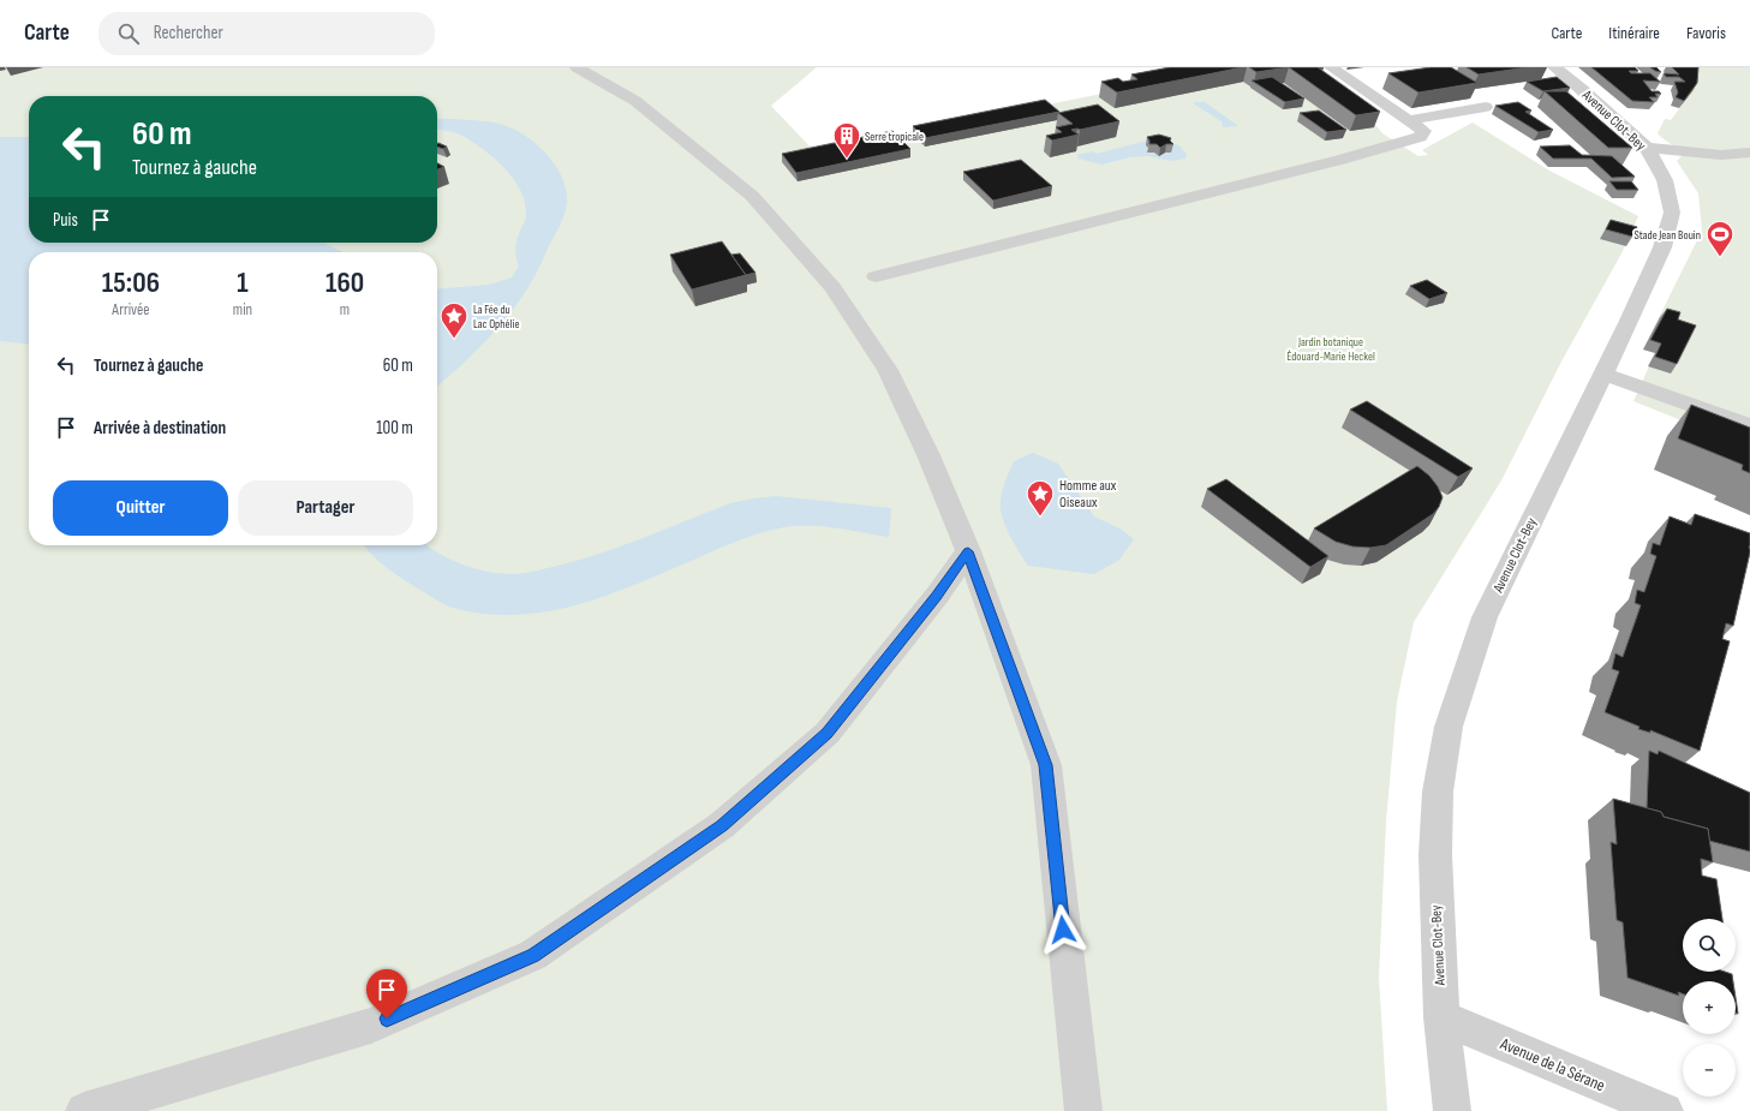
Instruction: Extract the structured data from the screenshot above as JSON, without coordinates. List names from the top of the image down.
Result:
{
  "streets": {
    "street": ["Avenue Clot-Bey", "Avenue de la Sérane"]
  },
  "crossings": [
    ["Avenue Clot-Bey", "Avenue de la Sérane"]
  ],
  "parks": ["Jardin botanique Édouard-Marie Heckel"],
  "places": {
    "building": ["Serre tropicale"],
    "sports": ["Stade Jean Bouin"],
    "place": ["La Fée du Lac Ophélie", "Homme aux Oiseaux"]
  },
  "page": {
    "header": "Carte",
    "search": "Rechercher",
    "nav": ["Carte", "Itinéraire", "Favoris"],
    "turn": ["60 m", "Tournez à gauche"],
    "then": "Puis",
    "eta": [
      "15:06",
      "Arrivée",
      "1",
      "min",
      "160",
      "m"
    ],
    "list": [
      {
        "name": "Tournez à gauche",
        "value": "60 m"
      },
      {
        "name": "Arrivée à destination",
        "value": "100 m"
      }
    ],
    "buttons": ["Quitter", "Partager"],
    "map_buttons": ["+", "−"]
  }
}
